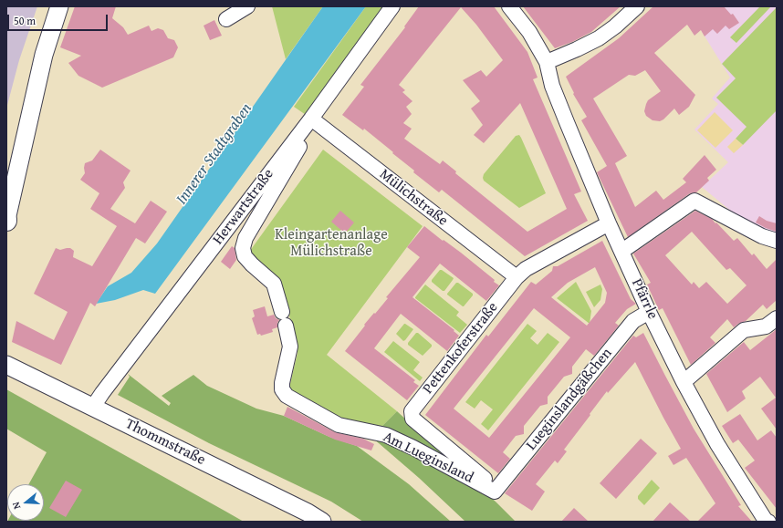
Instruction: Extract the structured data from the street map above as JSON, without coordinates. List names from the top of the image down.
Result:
{
  "streets": {
    "street": [
      "Mülichstraße",
      "Herwartstraße",
      "Pfärrle",
      "Pettenkoferstraße",
      "Lueginslandgäßchen",
      "Thommstraße",
      "Am Lueginsland"
    ]
  },
  "crossings": [
    ["Mülichstraße", "Herwartstraße"],
    ["Mülichstraße", "Pettenkoferstraße"],
    ["Mülichstraße", "Am Lueginsland"],
    ["Herwartstraße", "Thommstraße"],
    ["Herwartstraße", "Am Lueginsland"],
    ["Pfärrle", "Pettenkoferstraße"],
    ["Pfärrle", "Lueginslandgäßchen"],
    ["Pettenkoferstraße", "Lueginslandgäßchen"],
    ["Pettenkoferstraße", "Am Lueginsland"],
    ["Lueginslandgäßchen", "Am Lueginsland"]
  ],
  "water": ["Innerer Stadtgraben"],
  "parks": ["Kleingartenanlage Mülichstraße"],
  "scale_bar": "50 m",
  "north": "left"
}
